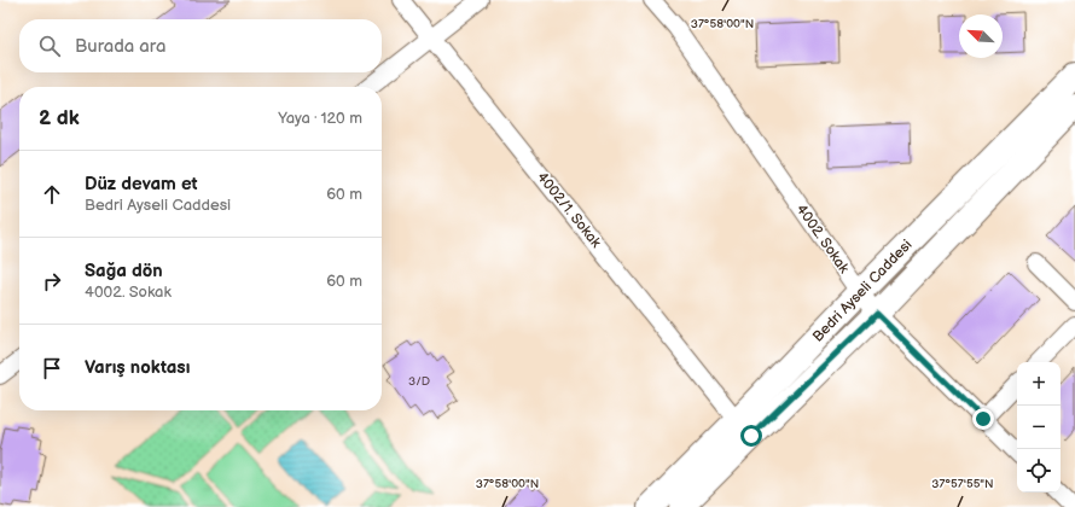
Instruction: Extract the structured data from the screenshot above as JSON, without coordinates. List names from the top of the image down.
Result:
{
  "streets": {
    "main road": ["Bedri Ayseli Caddesi"],
    "street": ["4002/1. Sokak", "4002. Sokak"]
  },
  "crossings": [
    ["4002/1. Sokak", "Bedri Ayseli Caddesi"],
    ["4002. Sokak", "Bedri Ayseli Caddesi"]
  ],
  "house_numbers": ["3/D"],
  "north": "top left",
  "page": {
    "search": "Burada ara",
    "heading": ["2 dk", "Yaya · 120 m"],
    "list": [
      ["Düz devam et", "Bedri Ayseli Caddesi", "60 m"],
      ["Sağa dön", "4002. Sokak", "60 m"],
      "Varış noktası"
    ],
    "map_buttons": ["+", "−"]
  },
  "coordinates": ["37°58'00\"N", "37°57'55\"N"]
}
